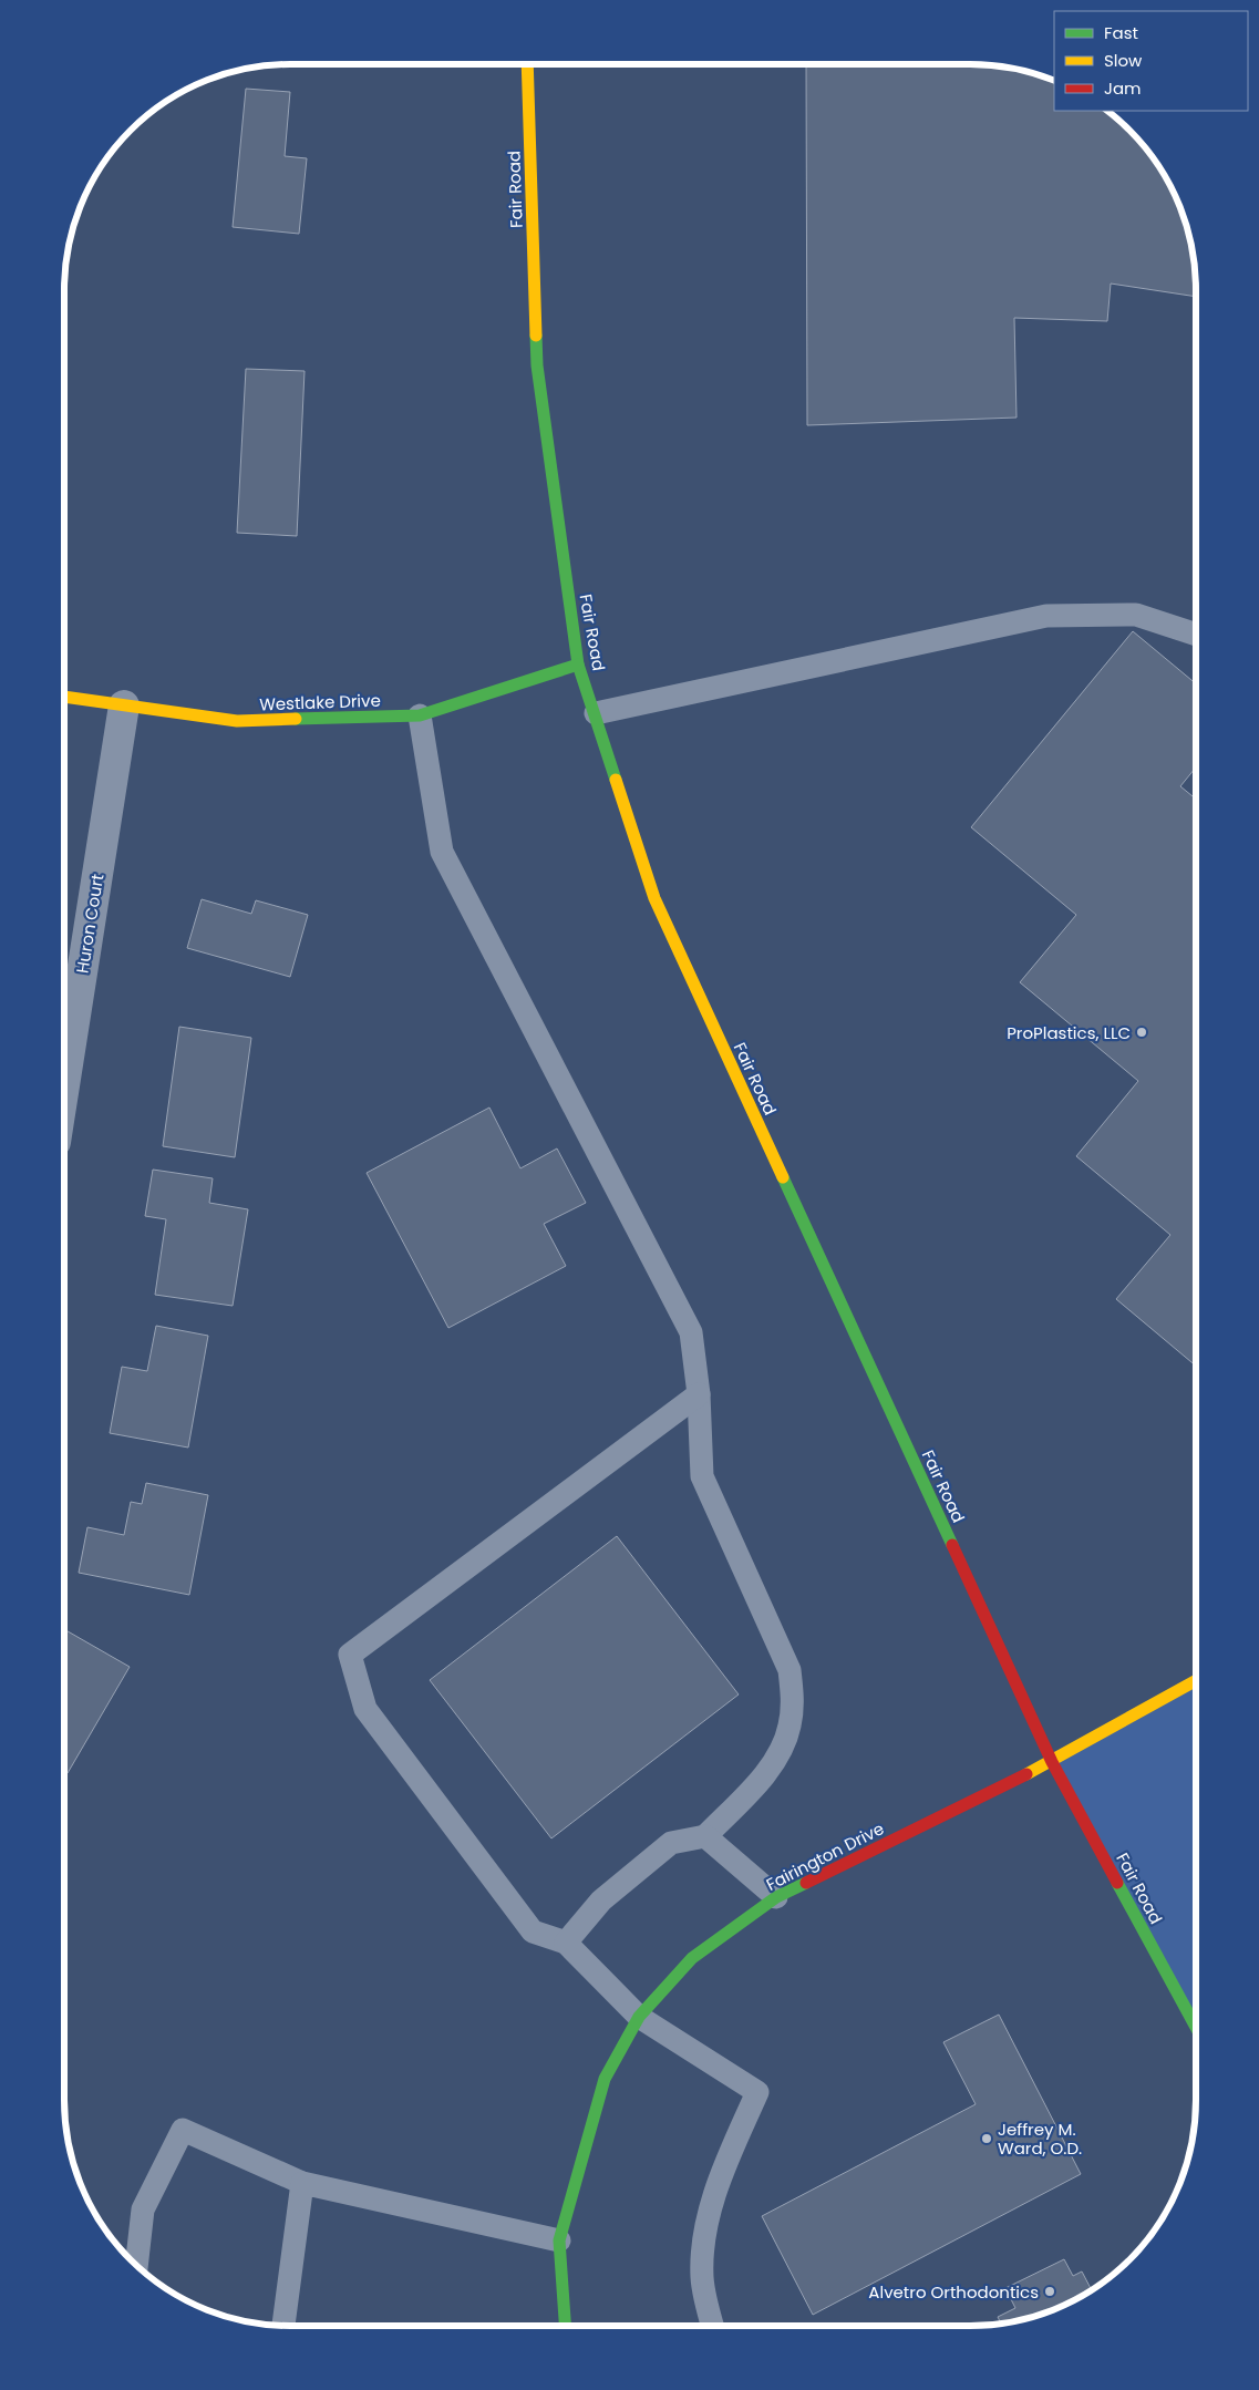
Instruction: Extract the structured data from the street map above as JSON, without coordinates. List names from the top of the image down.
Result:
{
  "streets": {
    "main road": ["Fair Road", "Westlake Drive", "Fairington Drive"],
    "street": ["Huron Court"]
  },
  "crossings": [
    ["Fair Road", "Westlake Drive"],
    ["Fair Road", "Fairington Drive"],
    ["Westlake Drive", "Huron Court"]
  ],
  "places": ["ProPlastics, LLC", "Jeffrey M. Ward, O.D.", "Alvetro Orthodontics"],
  "legend": ["Fast", "Slow", "Jam"]
}
